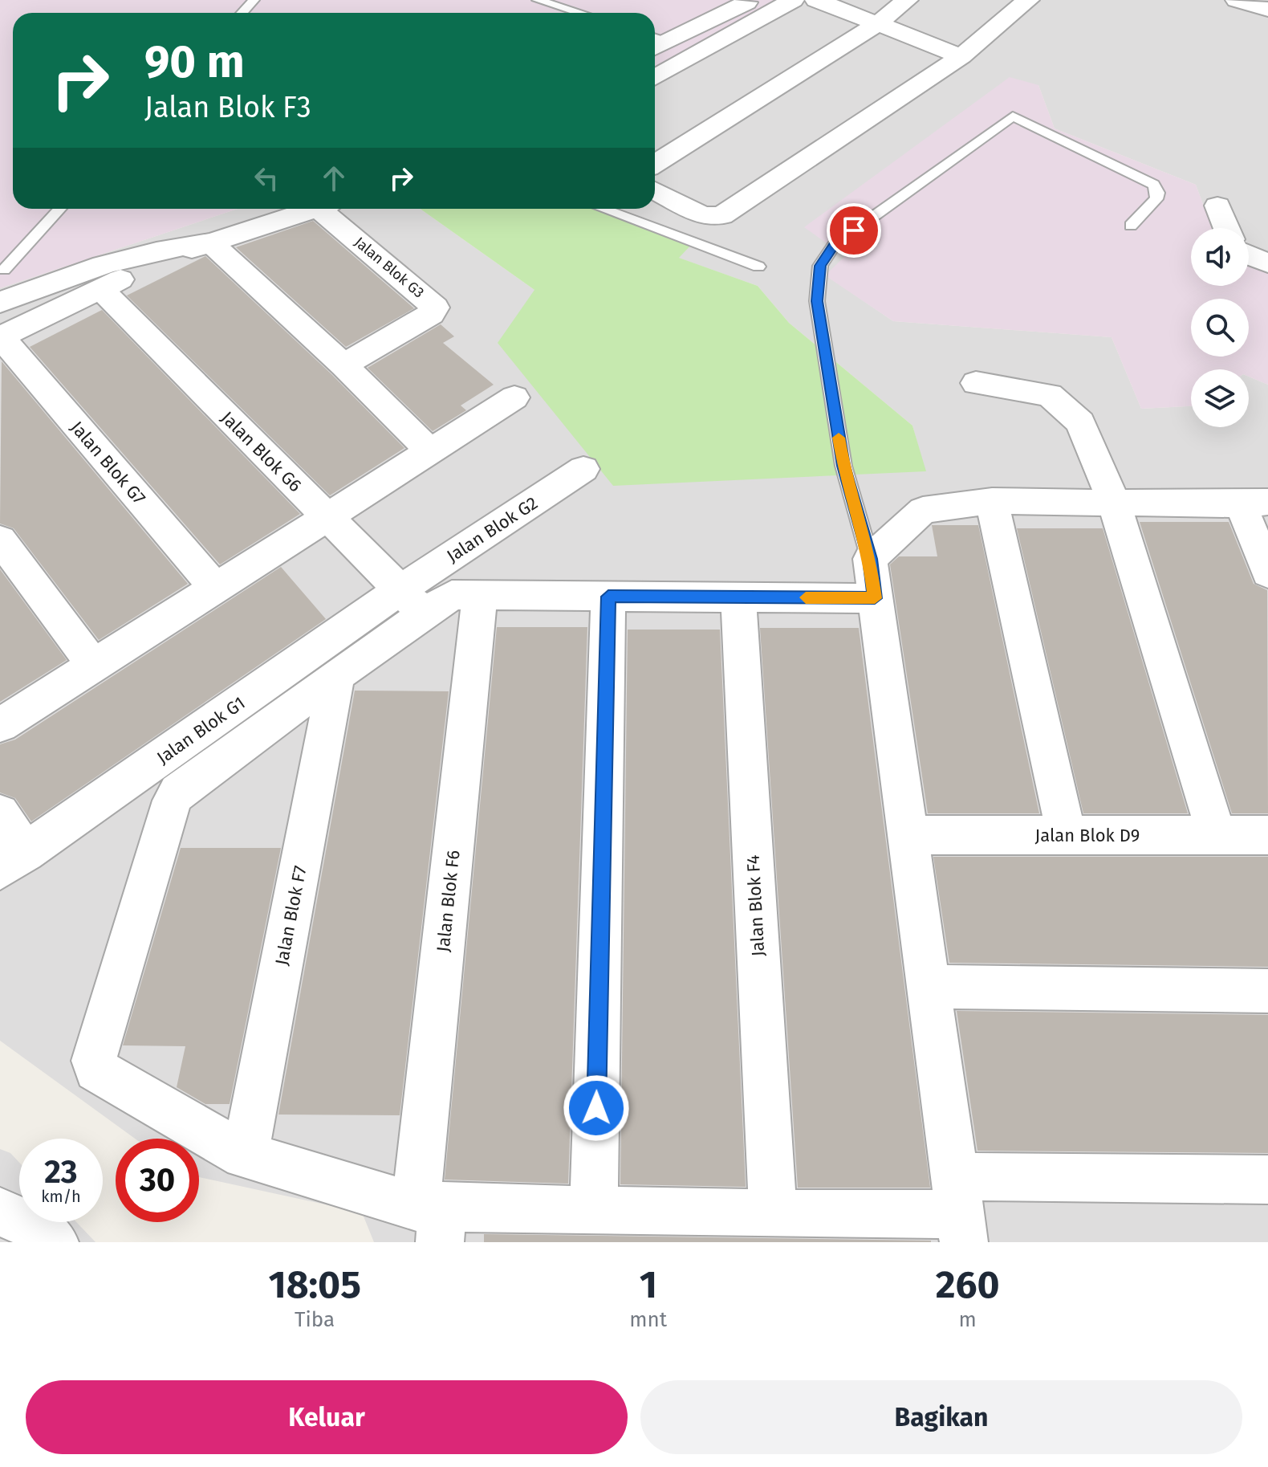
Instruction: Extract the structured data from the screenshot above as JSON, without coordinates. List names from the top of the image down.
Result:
{
  "streets": {
    "street": [
      "Jalan Blok G3",
      "Jalan Blok G6",
      "Jalan Blok G7",
      "Jalan Blok G2",
      "Jalan Blok G1",
      "Jalan Blok D9",
      "Jalan Blok F6",
      "Jalan Blok F4",
      "Jalan Blok F7"
    ]
  },
  "crossings": [
    ["Jalan Blok G6", "Jalan Blok G2"],
    ["Jalan Blok G6", "Jalan Blok G1"],
    ["Jalan Blok G2", "Jalan Blok G1"]
  ],
  "page": {
    "turn": ["90 m", "Jalan Blok F3"],
    "speed": "23 km/h",
    "limit": "30",
    "eta": [
      "18:05",
      "Tiba",
      "1",
      "mnt",
      "260",
      "m"
    ],
    "buttons": ["Keluar", "Bagikan"]
  }
}
